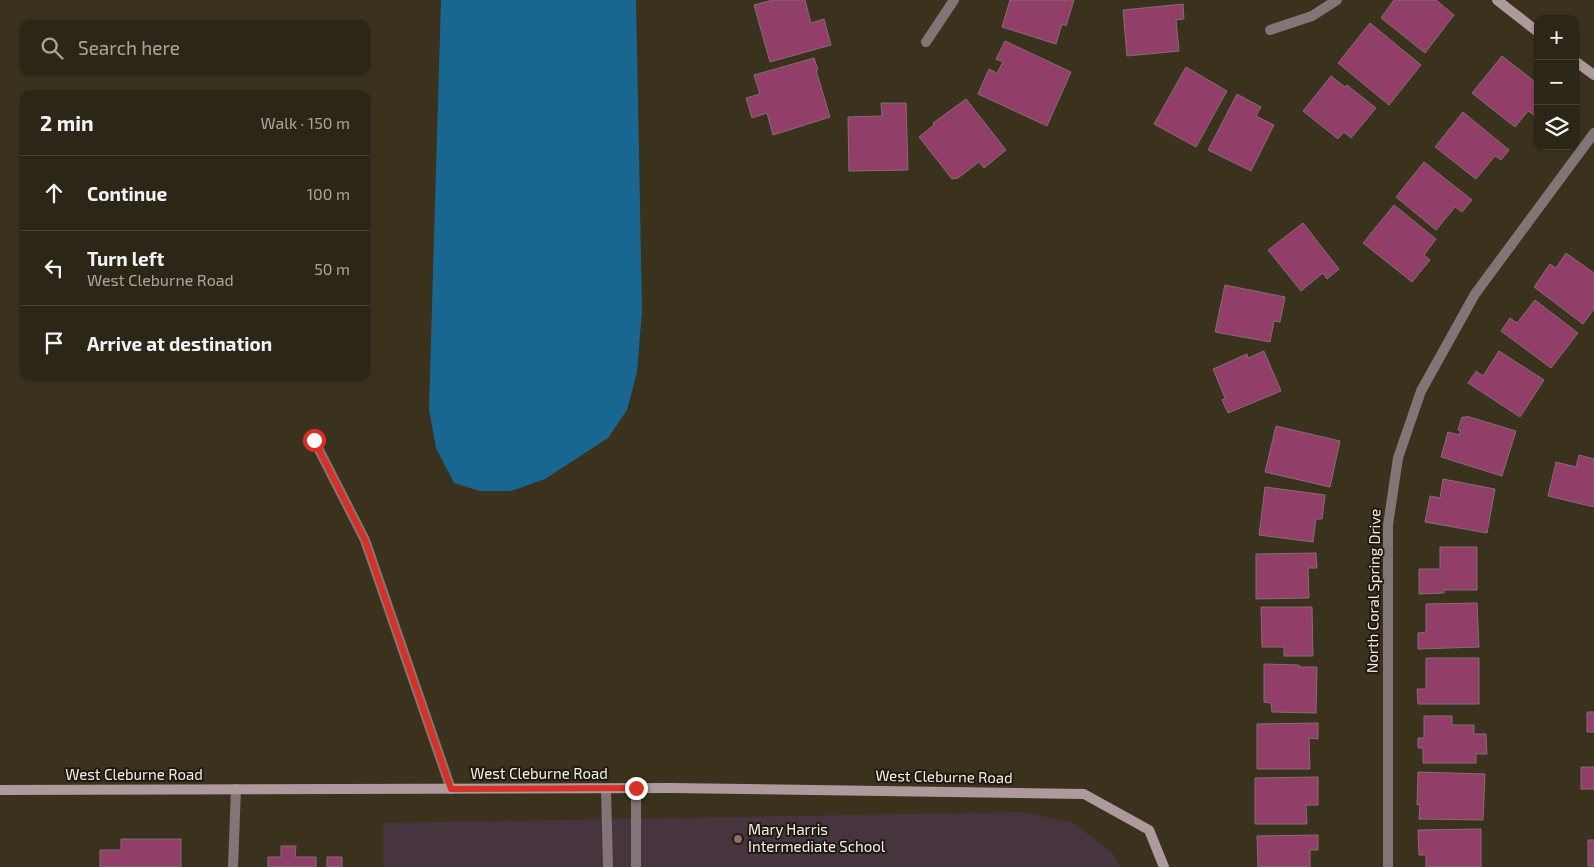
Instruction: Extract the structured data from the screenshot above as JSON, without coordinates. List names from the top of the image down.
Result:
{
  "streets": {
    "street": ["North Coral Spring Drive", "West Cleburne Road"]
  },
  "places": ["Mary Harris Intermediate School"],
  "page": {
    "map_buttons": ["+", "−"],
    "search": "Search here",
    "heading": ["2 min", "Walk · 150 m"],
    "list": [
      ["Continue", "100 m"],
      ["Turn left", "West Cleburne Road", "50 m"],
      "Arrive at destination"
    ]
  }
}
